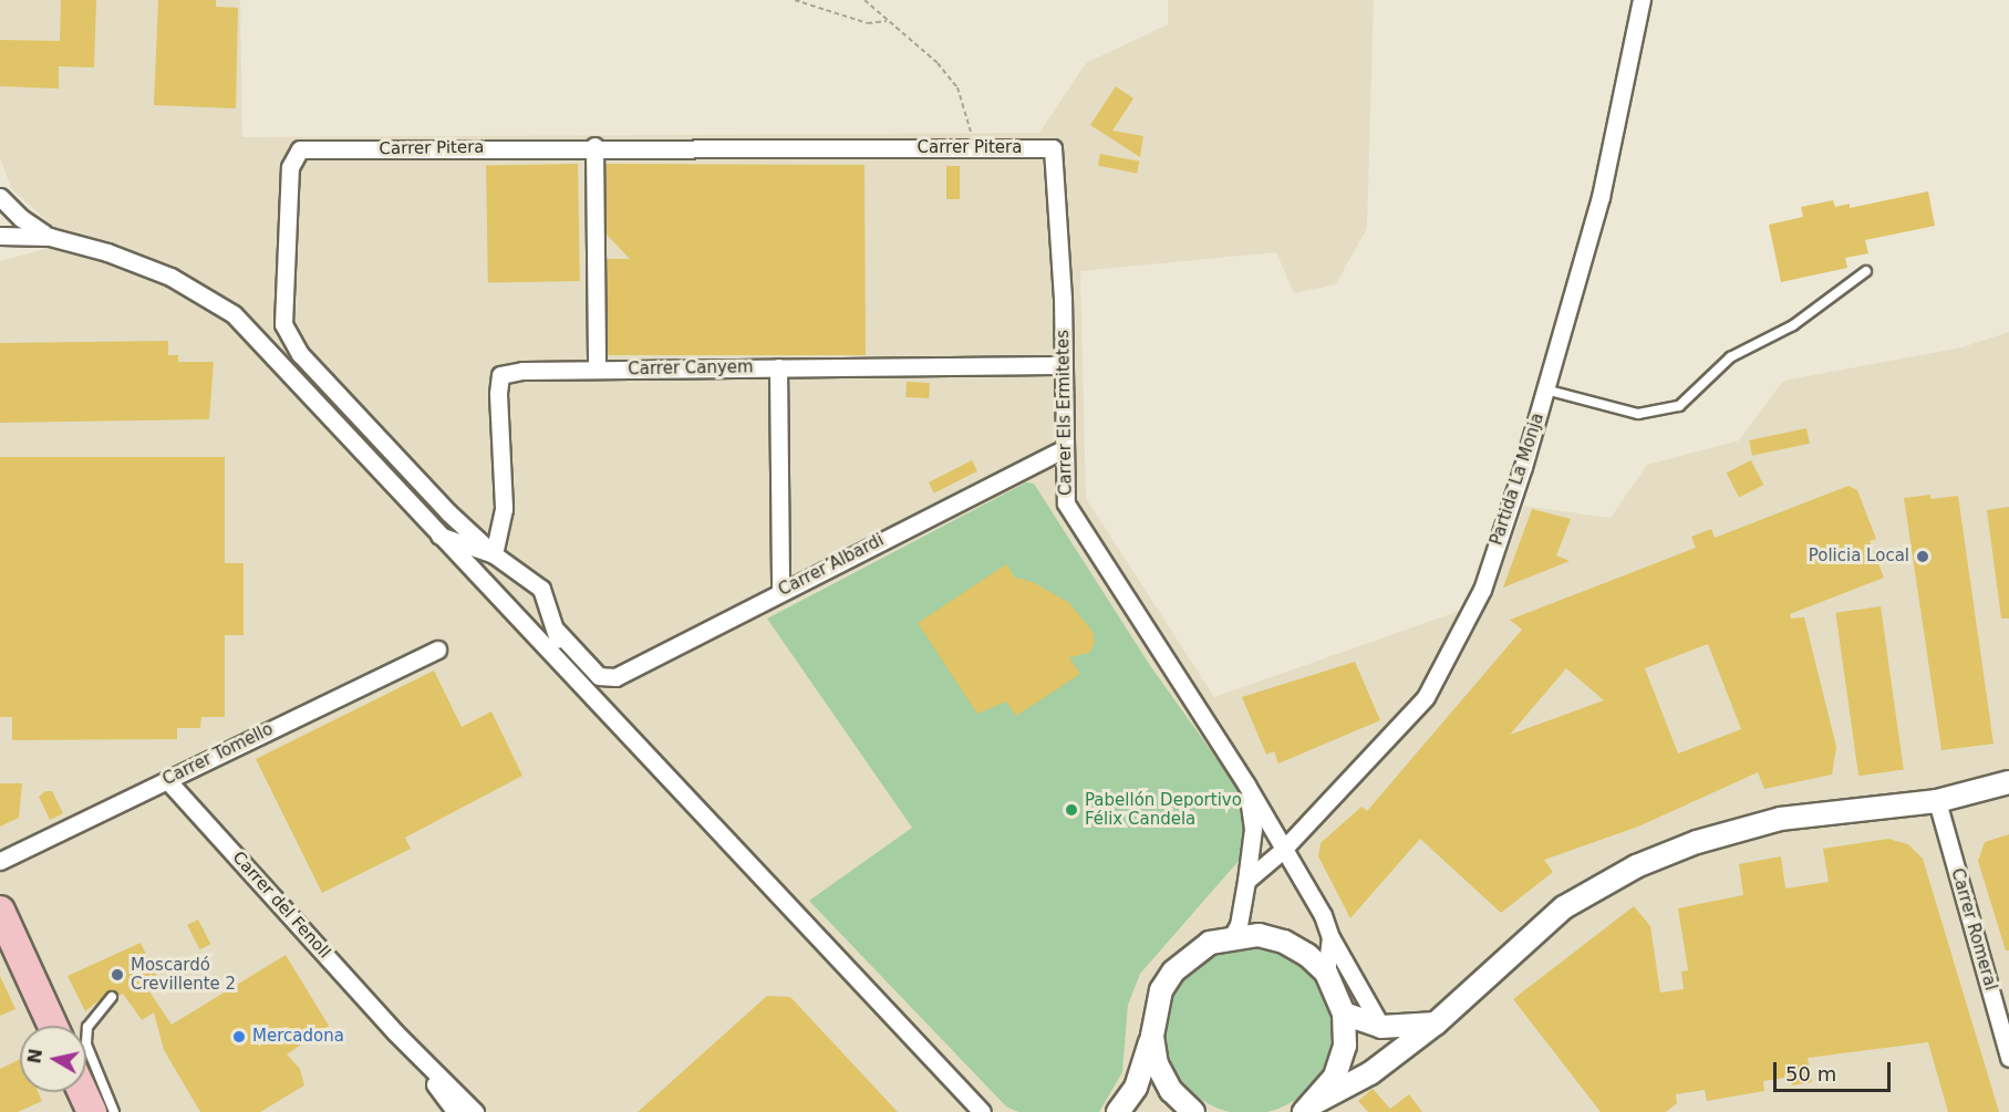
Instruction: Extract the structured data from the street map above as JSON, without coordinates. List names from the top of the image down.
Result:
{
  "streets": {
    "street": [
      "Carrer Pitera",
      "Carrer Canyem",
      "Carrer Els Ermitetes",
      "Partida La Monja",
      "Carrer Albardi",
      "Carrer Tomello",
      "Carrer del Fenoll",
      "Carrer Romeral"
    ]
  },
  "crossings": [
    ["Carrer Pitera", "Carrer Canyem"],
    ["Carrer Pitera", "Carrer Els Ermitetes"],
    ["Carrer Canyem", "Carrer Els Ermitetes"],
    ["Carrer Els Ermitetes", "Partida La Monja"],
    ["Carrer Els Ermitetes", "Carrer Albardi"],
    ["Carrer Tomello", "Carrer del Fenoll"]
  ],
  "places": [
    "Policia Local",
    "Pabellón Deportivo Félix Candela",
    "Moscardó Crevillente 2",
    "Mercadona"
  ],
  "scale_bar": "50 m",
  "north": "left"
}
